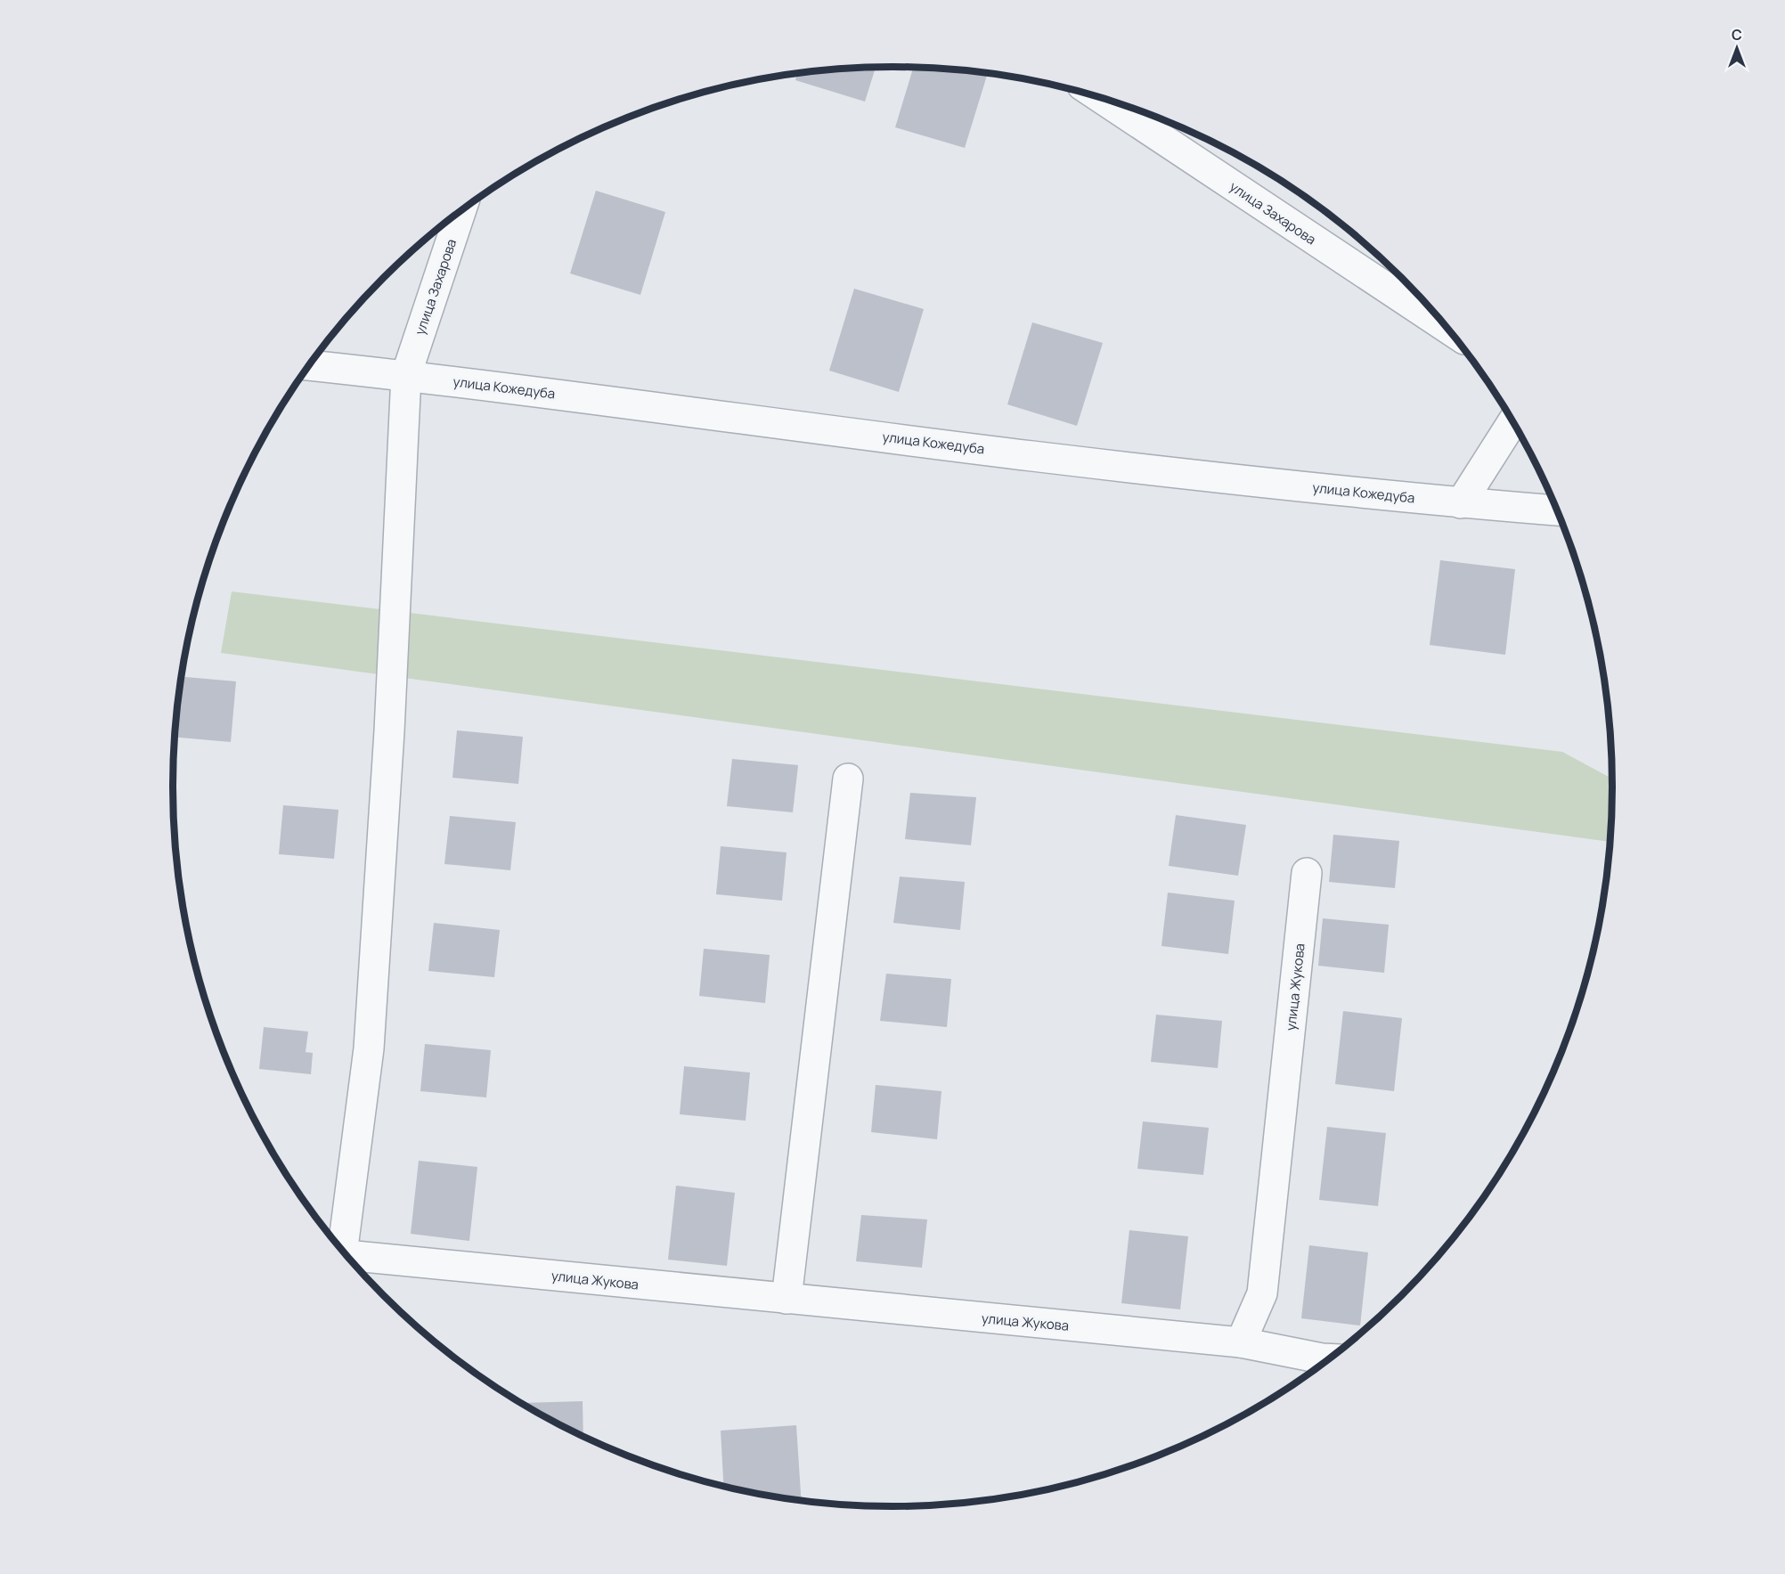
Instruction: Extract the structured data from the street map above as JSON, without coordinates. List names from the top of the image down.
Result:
{
  "streets": {
    "street": ["улица Захарова", "улица Кожедуба", "улица Жукова"]
  },
  "crossings": [
    ["улица Захарова", "улица Кожедуба"]
  ],
  "north": "top"
}
